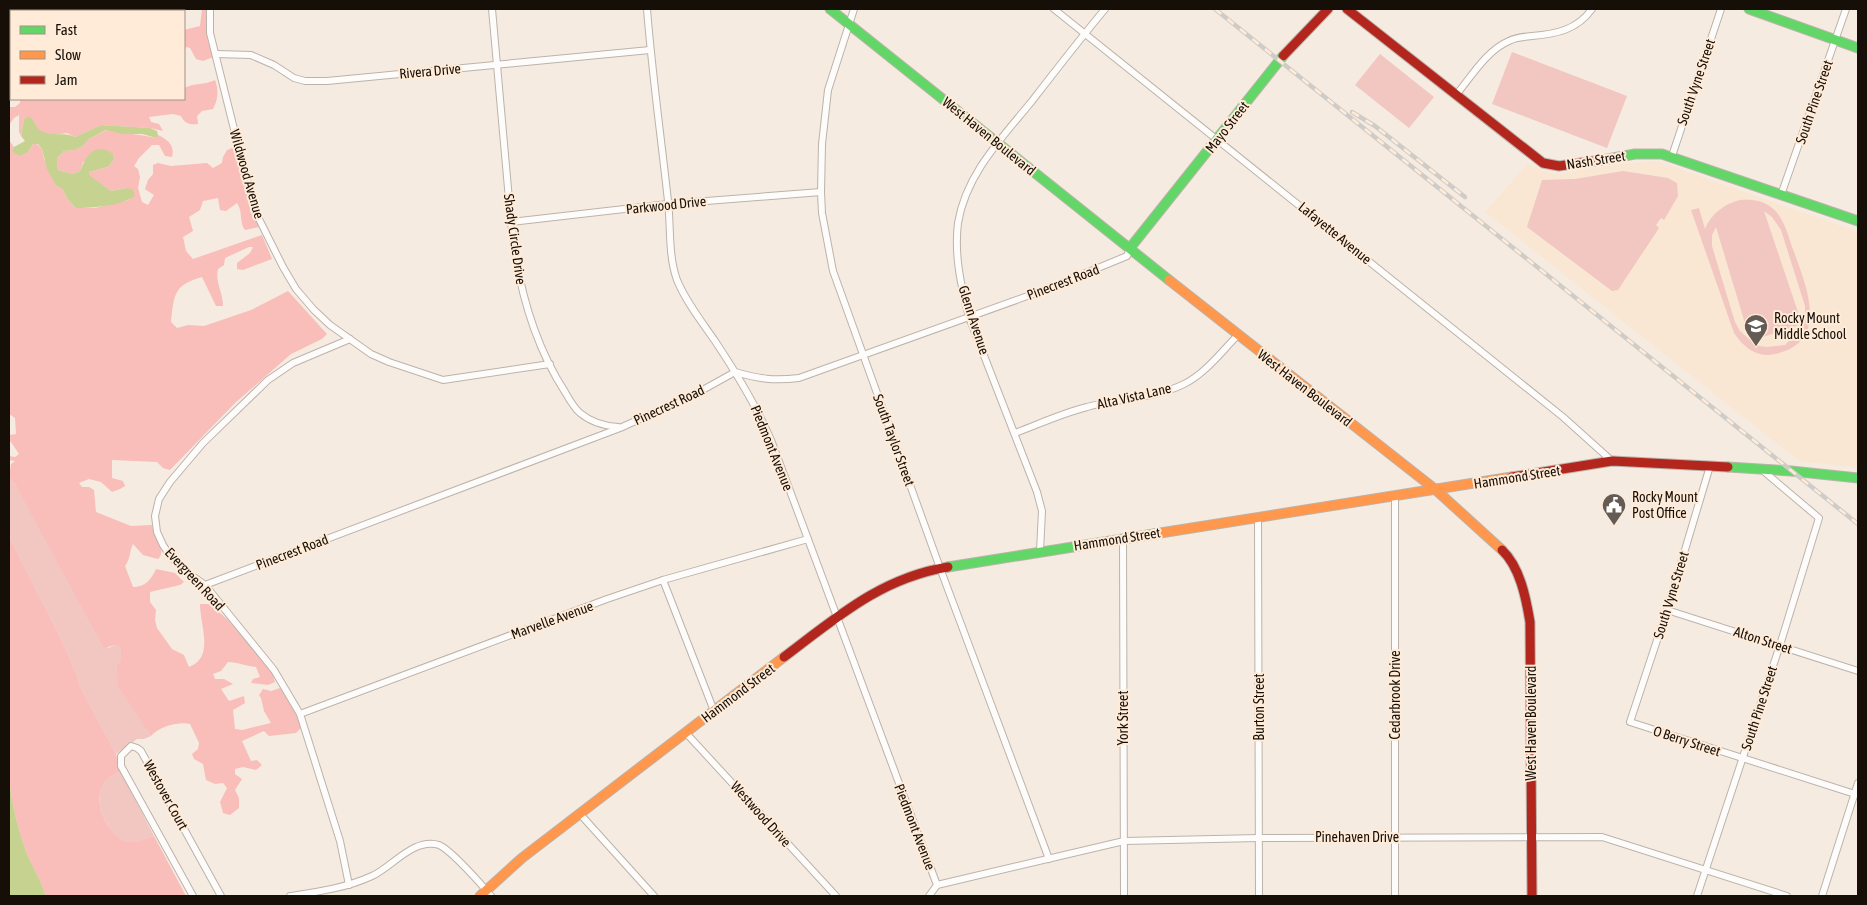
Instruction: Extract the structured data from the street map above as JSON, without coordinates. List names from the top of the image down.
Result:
{
  "streets": {
    "street": [
      "Rivera Drive",
      "South Vyne Street",
      "South Pine Street",
      "Mayo Street",
      "West Haven Boulevard",
      "Nash Street",
      "Wildwood Avenue",
      "Parkwood Drive",
      "Lafayette Avenue",
      "Shady Circle Drive",
      "Pinecrest Road",
      "Glenn Avenue",
      "Alta Vista Lane",
      "South Taylor Street",
      "Piedmont Avenue",
      "Hammond Street",
      "Evergreen Road",
      "Marvelle Avenue",
      "Alton Street",
      "Cedarbrook Drive",
      "Burton Street",
      "York Street",
      "O Berry Street",
      "Westover Court",
      "Westwood Drive",
      "Pinehaven Drive"
    ]
  },
  "crossings": [
    ["Rivera Drive", "Wildwood Avenue"],
    ["Rivera Drive", "Shady Circle Drive"],
    ["Rivera Drive", "Piedmont Avenue"],
    ["South Vyne Street", "Nash Street"],
    ["South Vyne Street", "Hammond Street"],
    ["South Vyne Street", "Alton Street"],
    ["South Vyne Street", "O Berry Street"],
    ["South Pine Street", "Nash Street"],
    ["South Pine Street", "Hammond Street"],
    ["South Pine Street", "Alton Street"],
    ["South Pine Street", "O Berry Street"],
    ["South Pine Street", "Pinehaven Drive"],
    ["Mayo Street", "West Haven Boulevard"],
    ["Mayo Street", "Lafayette Avenue"],
    ["Mayo Street", "Pinecrest Road"],
    ["West Haven Boulevard", "Pinecrest Road"],
    ["West Haven Boulevard", "Glenn Avenue"],
    ["West Haven Boulevard", "Alta Vista Lane"],
    ["West Haven Boulevard", "South Taylor Street"],
    ["West Haven Boulevard", "Hammond Street"],
    ["West Haven Boulevard", "Pinehaven Drive"],
    ["Wildwood Avenue", "Shady Circle Drive"],
    ["Wildwood Avenue", "Evergreen Road"],
    ["Parkwood Drive", "Shady Circle Drive"],
    ["Parkwood Drive", "South Taylor Street"],
    ["Parkwood Drive", "Piedmont Avenue"],
    ["Lafayette Avenue", "Glenn Avenue"],
    ["Lafayette Avenue", "Hammond Street"],
    ["Shady Circle Drive", "Pinecrest Road"],
    ["Pinecrest Road", "Glenn Avenue"],
    ["Pinecrest Road", "South Taylor Street"],
    ["Pinecrest Road", "Piedmont Avenue"],
    ["Pinecrest Road", "Evergreen Road"],
    ["Glenn Avenue", "Alta Vista Lane"],
    ["Glenn Avenue", "Hammond Street"],
    ["South Taylor Street", "Hammond Street"],
    ["South Taylor Street", "Pinehaven Drive"],
    ["Piedmont Avenue", "Hammond Street"],
    ["Piedmont Avenue", "Marvelle Avenue"],
    ["Piedmont Avenue", "Pinehaven Drive"],
    ["Hammond Street", "Cedarbrook Drive"],
    ["Hammond Street", "Burton Street"],
    ["Hammond Street", "York Street"],
    ["Hammond Street", "Westwood Drive"],
    ["Evergreen Road", "Marvelle Avenue"],
    ["Cedarbrook Drive", "Pinehaven Drive"],
    ["Burton Street", "Pinehaven Drive"],
    ["York Street", "Pinehaven Drive"]
  ],
  "places": {
    "school or university": ["Rocky Mount Middle School"],
    "public building": ["Rocky Mount Post Office"]
  },
  "legend": ["Fast", "Slow", "Jam"]
}
